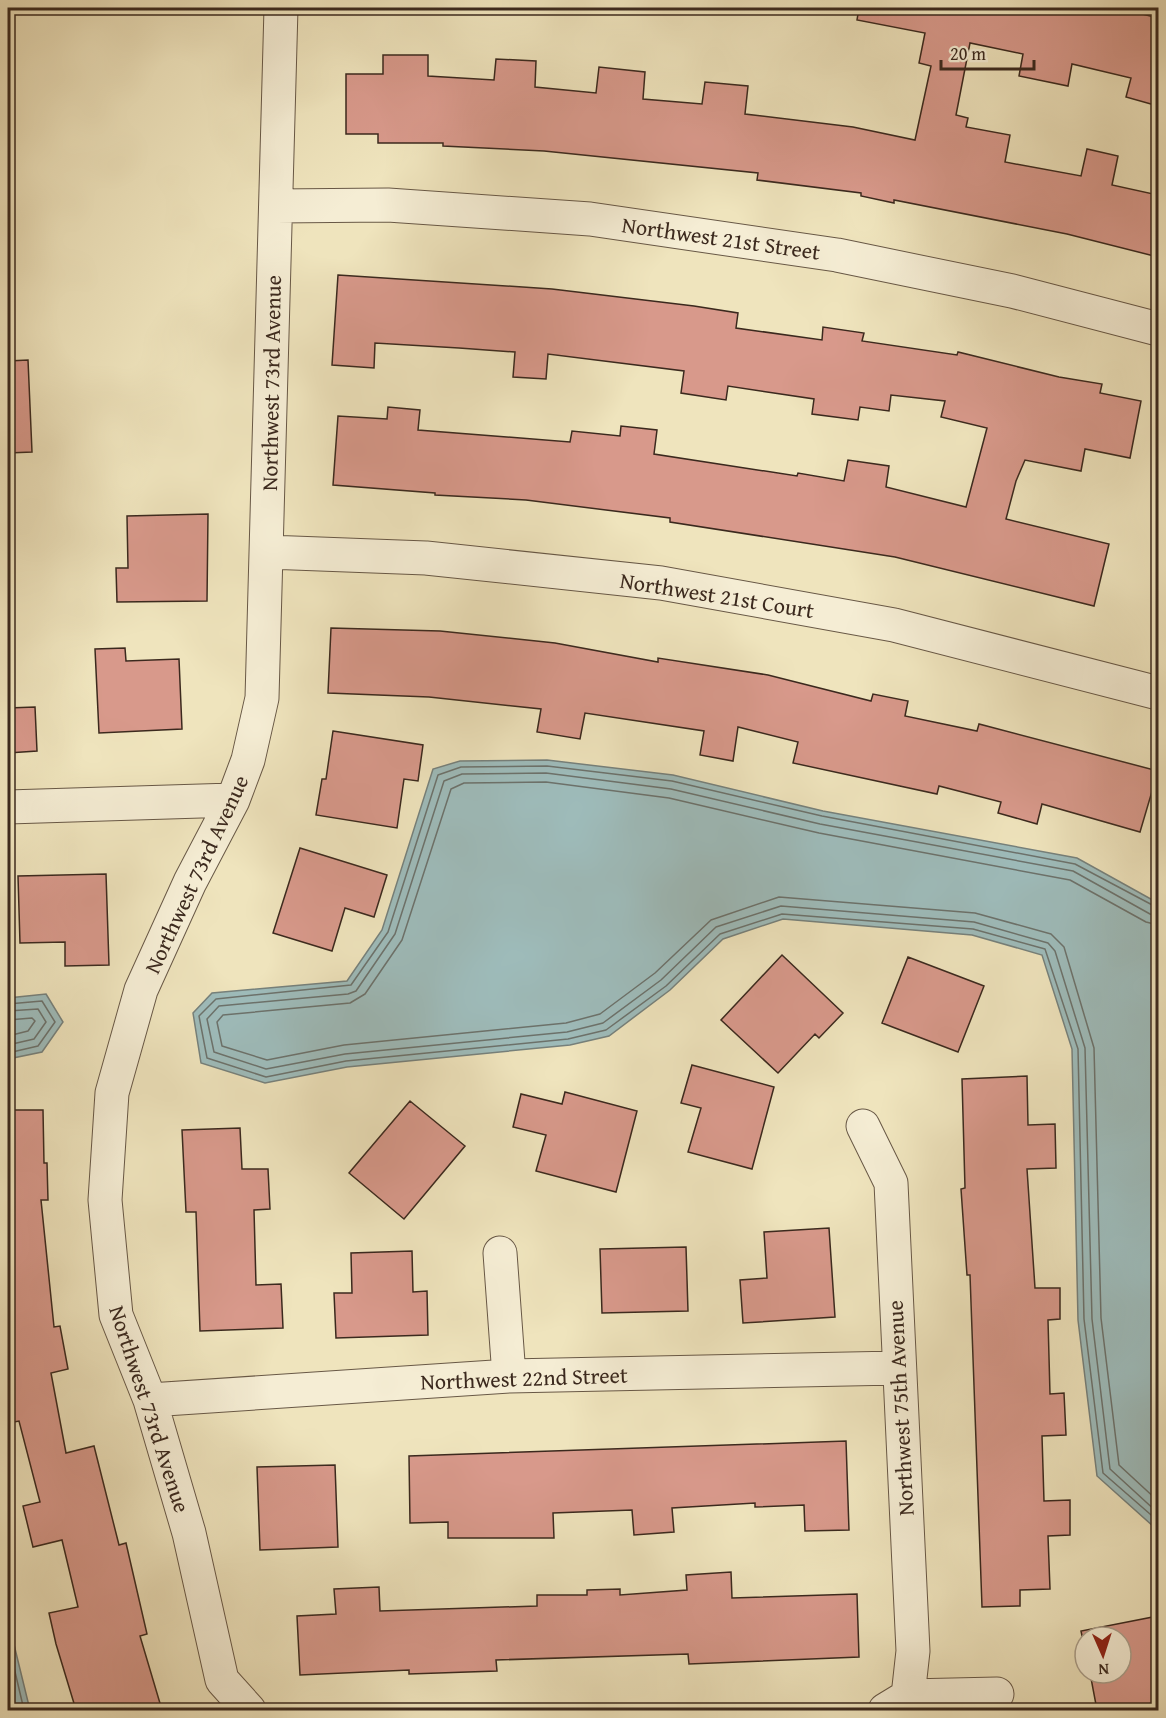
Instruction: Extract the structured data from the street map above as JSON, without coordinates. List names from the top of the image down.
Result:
{
  "streets": {
    "street": [
      "Northwest 21st Street",
      "Northwest 73rd Avenue",
      "Northwest 21st Court",
      "Northwest 22nd Street",
      "Northwest 75th Avenue"
    ]
  },
  "crossings": [
    ["Northwest 21st Street", "Northwest 73rd Avenue"],
    ["Northwest 73rd Avenue", "Northwest 21st Court"],
    ["Northwest 73rd Avenue", "Northwest 22nd Street"],
    ["Northwest 22nd Street", "Northwest 75th Avenue"]
  ],
  "scale_bar": "20 m",
  "north": "bottom"
}
